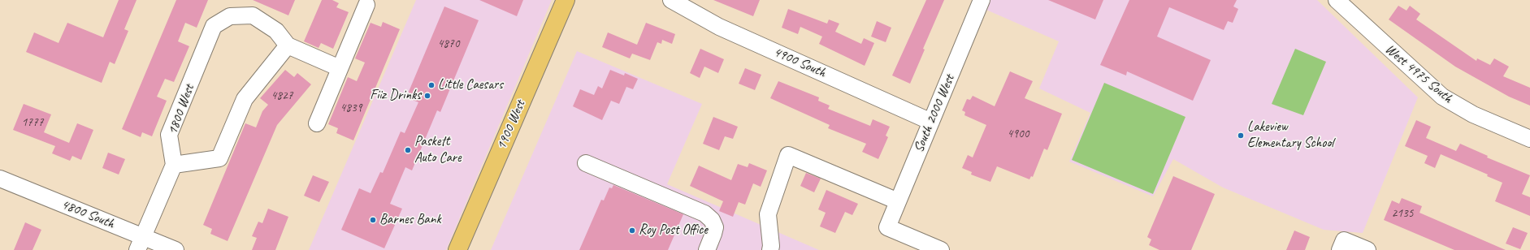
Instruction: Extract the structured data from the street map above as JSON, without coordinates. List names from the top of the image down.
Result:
{
  "streets": {
    "main road": ["1900 West"],
    "street": [
      "4900 South",
      "West 4975 South",
      "1800 West",
      "South 2000 West",
      "4800 South"
    ]
  },
  "crossings": [
    ["4900 South", "South 2000 West"]
  ],
  "places": [
    "Little Caesars",
    "Fiiz Drinks",
    "Lakeview Elementary School",
    "Paskett Auto Care",
    "Barnes Bank",
    "Roy Post Office"
  ],
  "house_numbers": [
    "4870",
    "4827",
    "4839",
    "1777",
    "4900",
    "2135"
  ]
}
